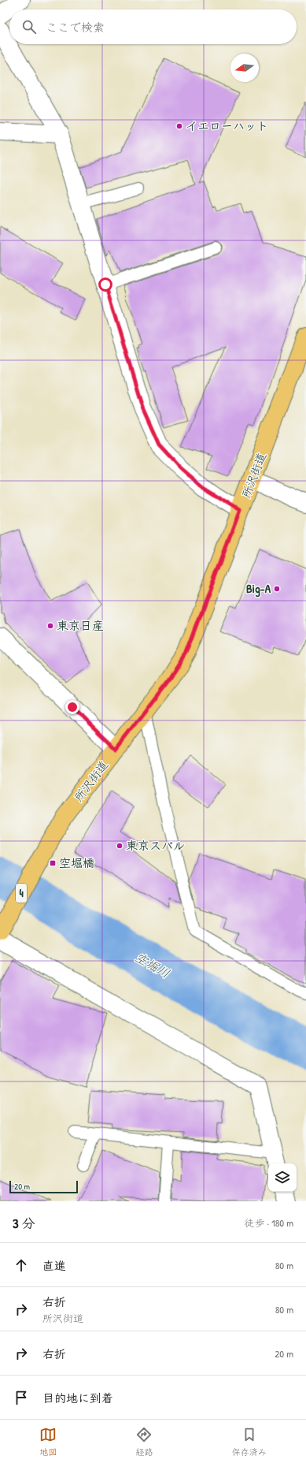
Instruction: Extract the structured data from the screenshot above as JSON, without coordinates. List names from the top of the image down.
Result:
{
  "streets": {
    "main road": ["所沢街道", "4"]
  },
  "water": ["空堀川"],
  "places": {
    "other": [
      "イエローハット",
      "Big-A",
      "東京日産",
      "東京スバル"
    ],
    "transit": ["空堀橋"]
  },
  "scale_bar": "20 m",
  "north": "left",
  "page": {
    "search": "ここで検索",
    "scale": "20 m",
    "heading": ["3 分", "徒歩 · 180 m"],
    "list": [
      ["直進", "80 m"],
      ["右折", "所沢街道", "80 m"],
      ["右折", "20 m"],
      "目的地に到着"
    ],
    "nav": ["地図", "経路", "保存済み"]
  }
}
